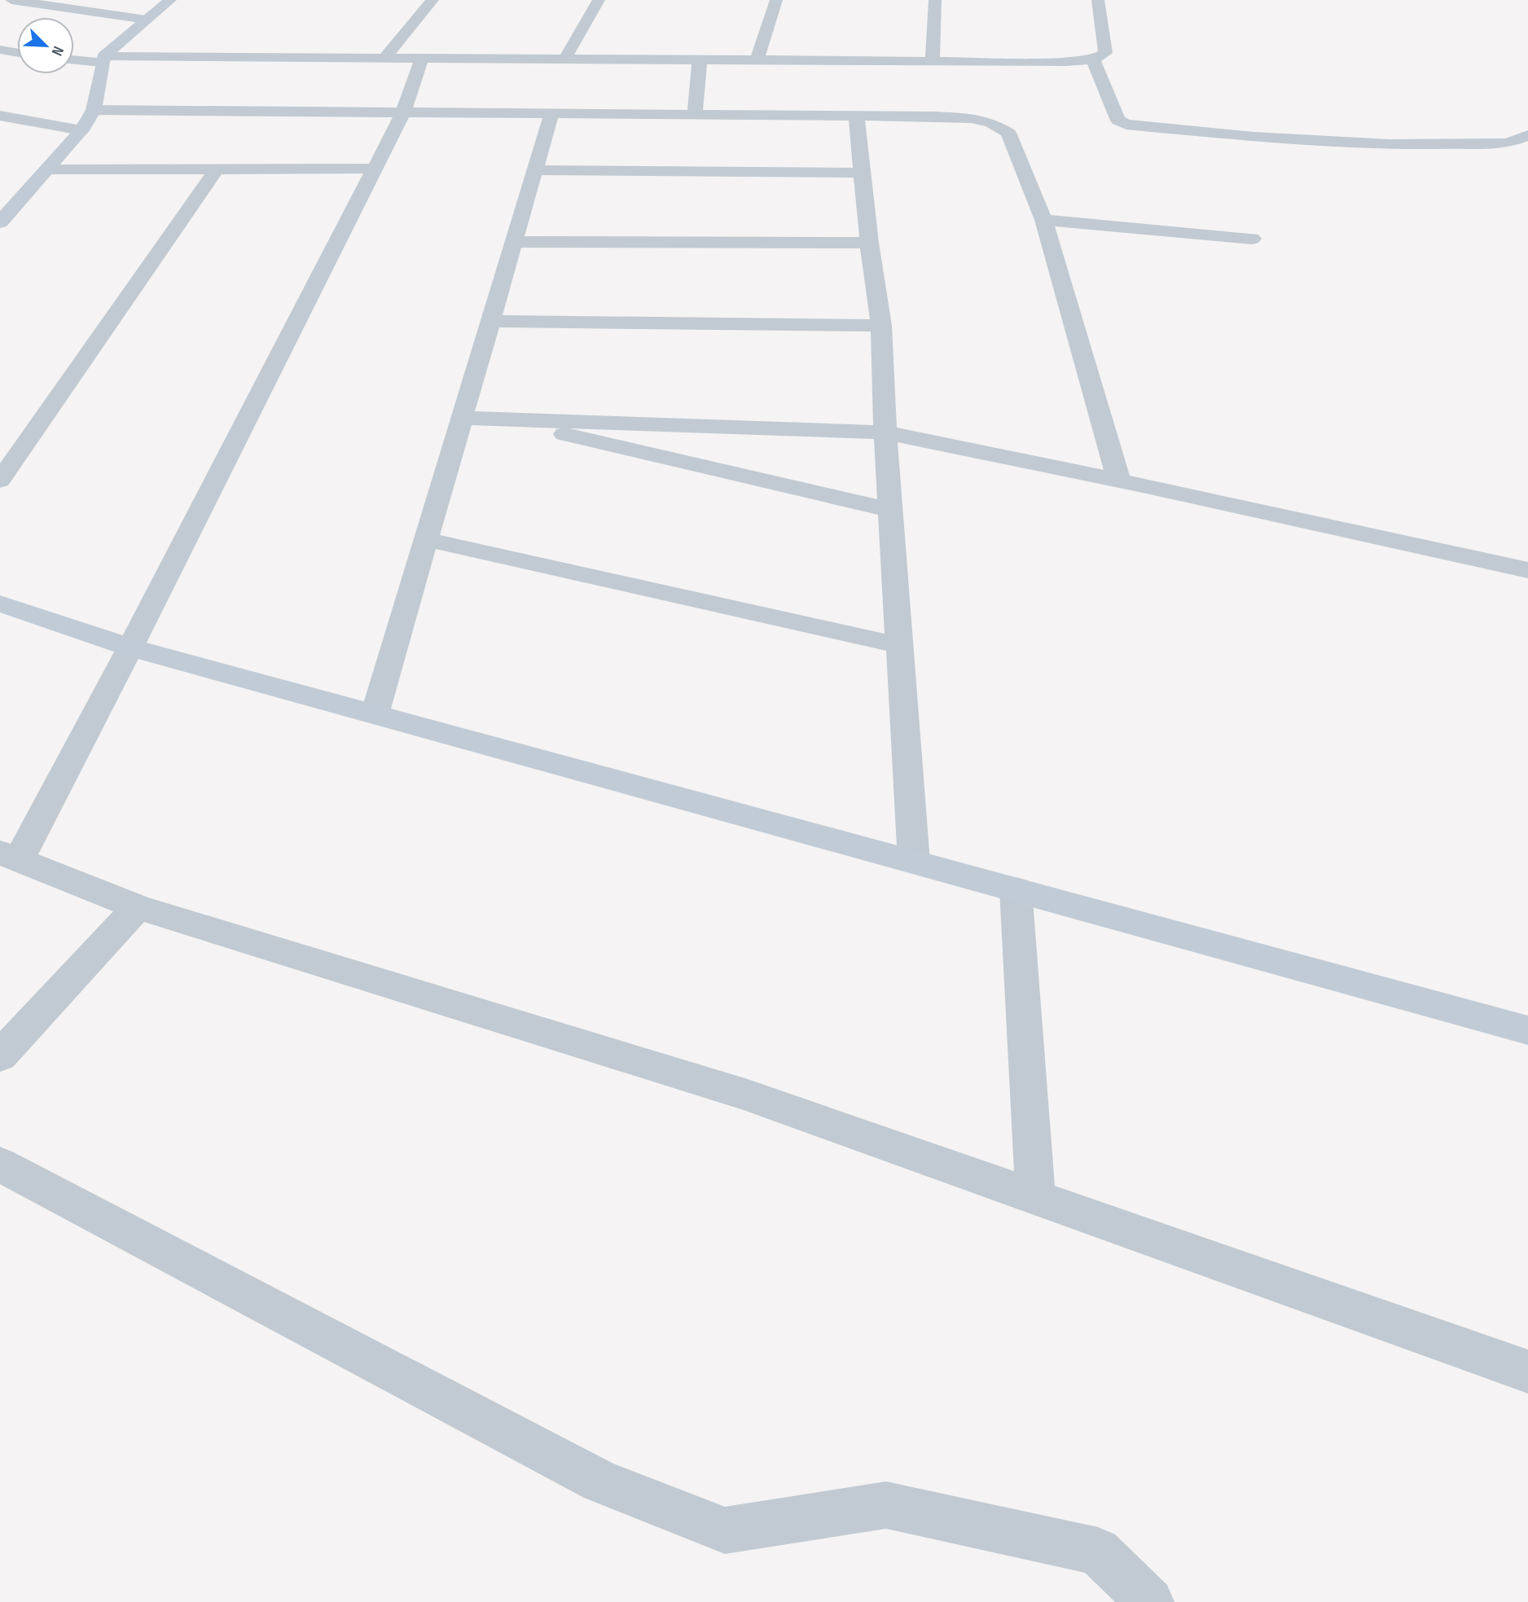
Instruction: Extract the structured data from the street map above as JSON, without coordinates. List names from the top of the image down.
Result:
{
  "north": "bottom right"
}
